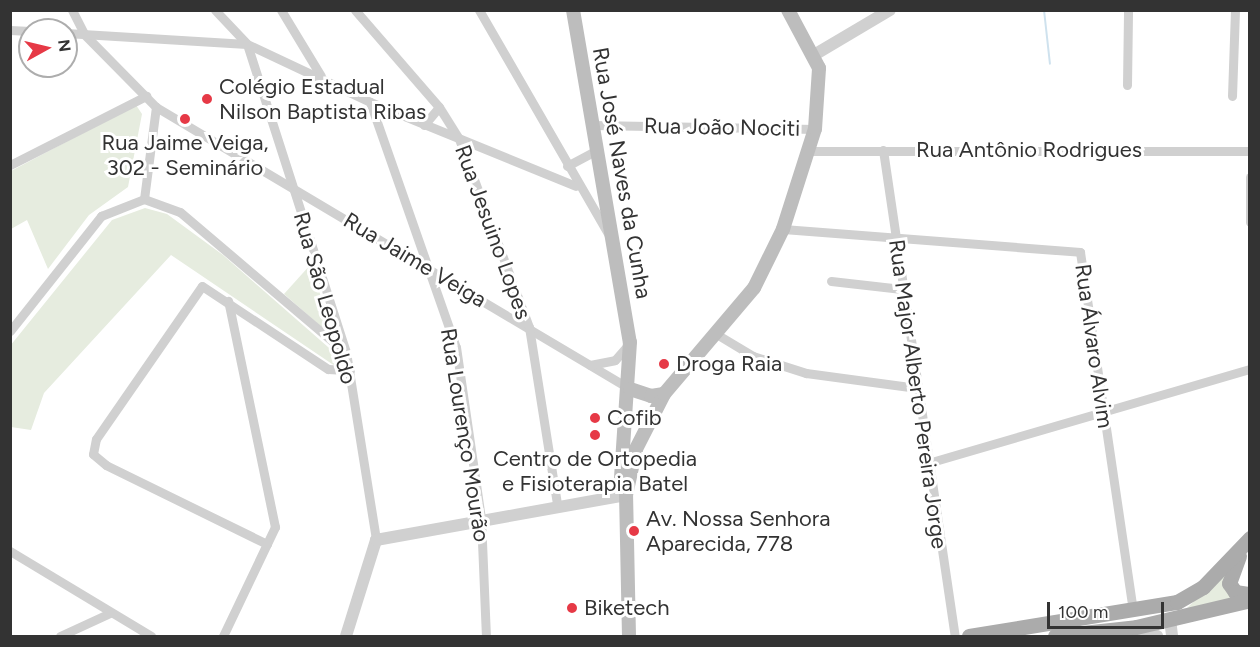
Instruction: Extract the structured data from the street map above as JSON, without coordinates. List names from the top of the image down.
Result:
{
  "streets": {
    "main road": ["Rua José Naves da Cunha"],
    "street": [
      "Rua João Nociti",
      "Rua Antônio Rodrigues",
      "Rua Jesuino Lopes",
      "Rua Jaime Veiga",
      "Rua São Leopoldo",
      "Rua Álvaro Alvim",
      "Rua Major Alberto Pereira Jorge",
      "Rua Lourenço Mourão"
    ]
  },
  "crossings": [
    ["Rua João Nociti", "Rua José Naves da Cunha"],
    ["Rua Antônio Rodrigues", "Rua Major Alberto Pereira Jorge"],
    ["Rua José Naves da Cunha", "Rua Jaime Veiga"],
    ["Rua Jesuino Lopes", "Rua Jaime Veiga"],
    ["Rua Jaime Veiga", "Rua São Leopoldo"],
    ["Rua Jaime Veiga", "Rua Lourenço Mourão"],
    ["Rua Álvaro Alvim", "Rua Major Alberto Pereira Jorge"]
  ],
  "places": [
    "Colégio Estadual Nilson Baptista Ribas",
    "Rua Jaime Veiga, 302 - Seminário",
    "Droga Raia",
    "Cofib",
    "Centro de Ortopedia e Fisioterapia Batel",
    "Av. Nossa Senhora Aparecida, 778",
    "Biketech"
  ],
  "scale_bar": "100 m",
  "north": "right"
}
